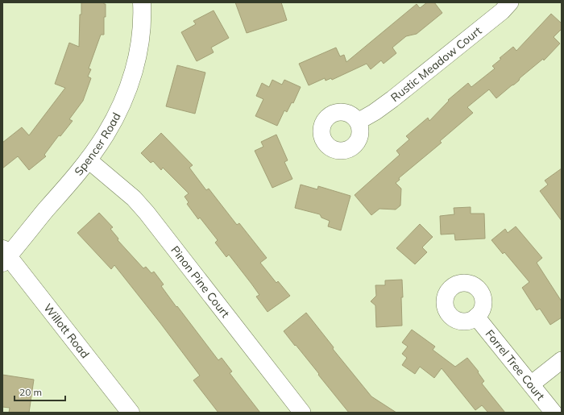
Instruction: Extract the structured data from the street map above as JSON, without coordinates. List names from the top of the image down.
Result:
{
  "streets": {
    "main road": ["Spencer Road", "Willott Road"],
    "street": ["Rustic Meadow Court", "Pinon Pine Court", "Forrel Tree Court"]
  },
  "crossings": [
    ["Spencer Road", "Pinon Pine Court"],
    ["Spencer Road", "Willott Road"]
  ],
  "scale_bar": "20 m"
}
